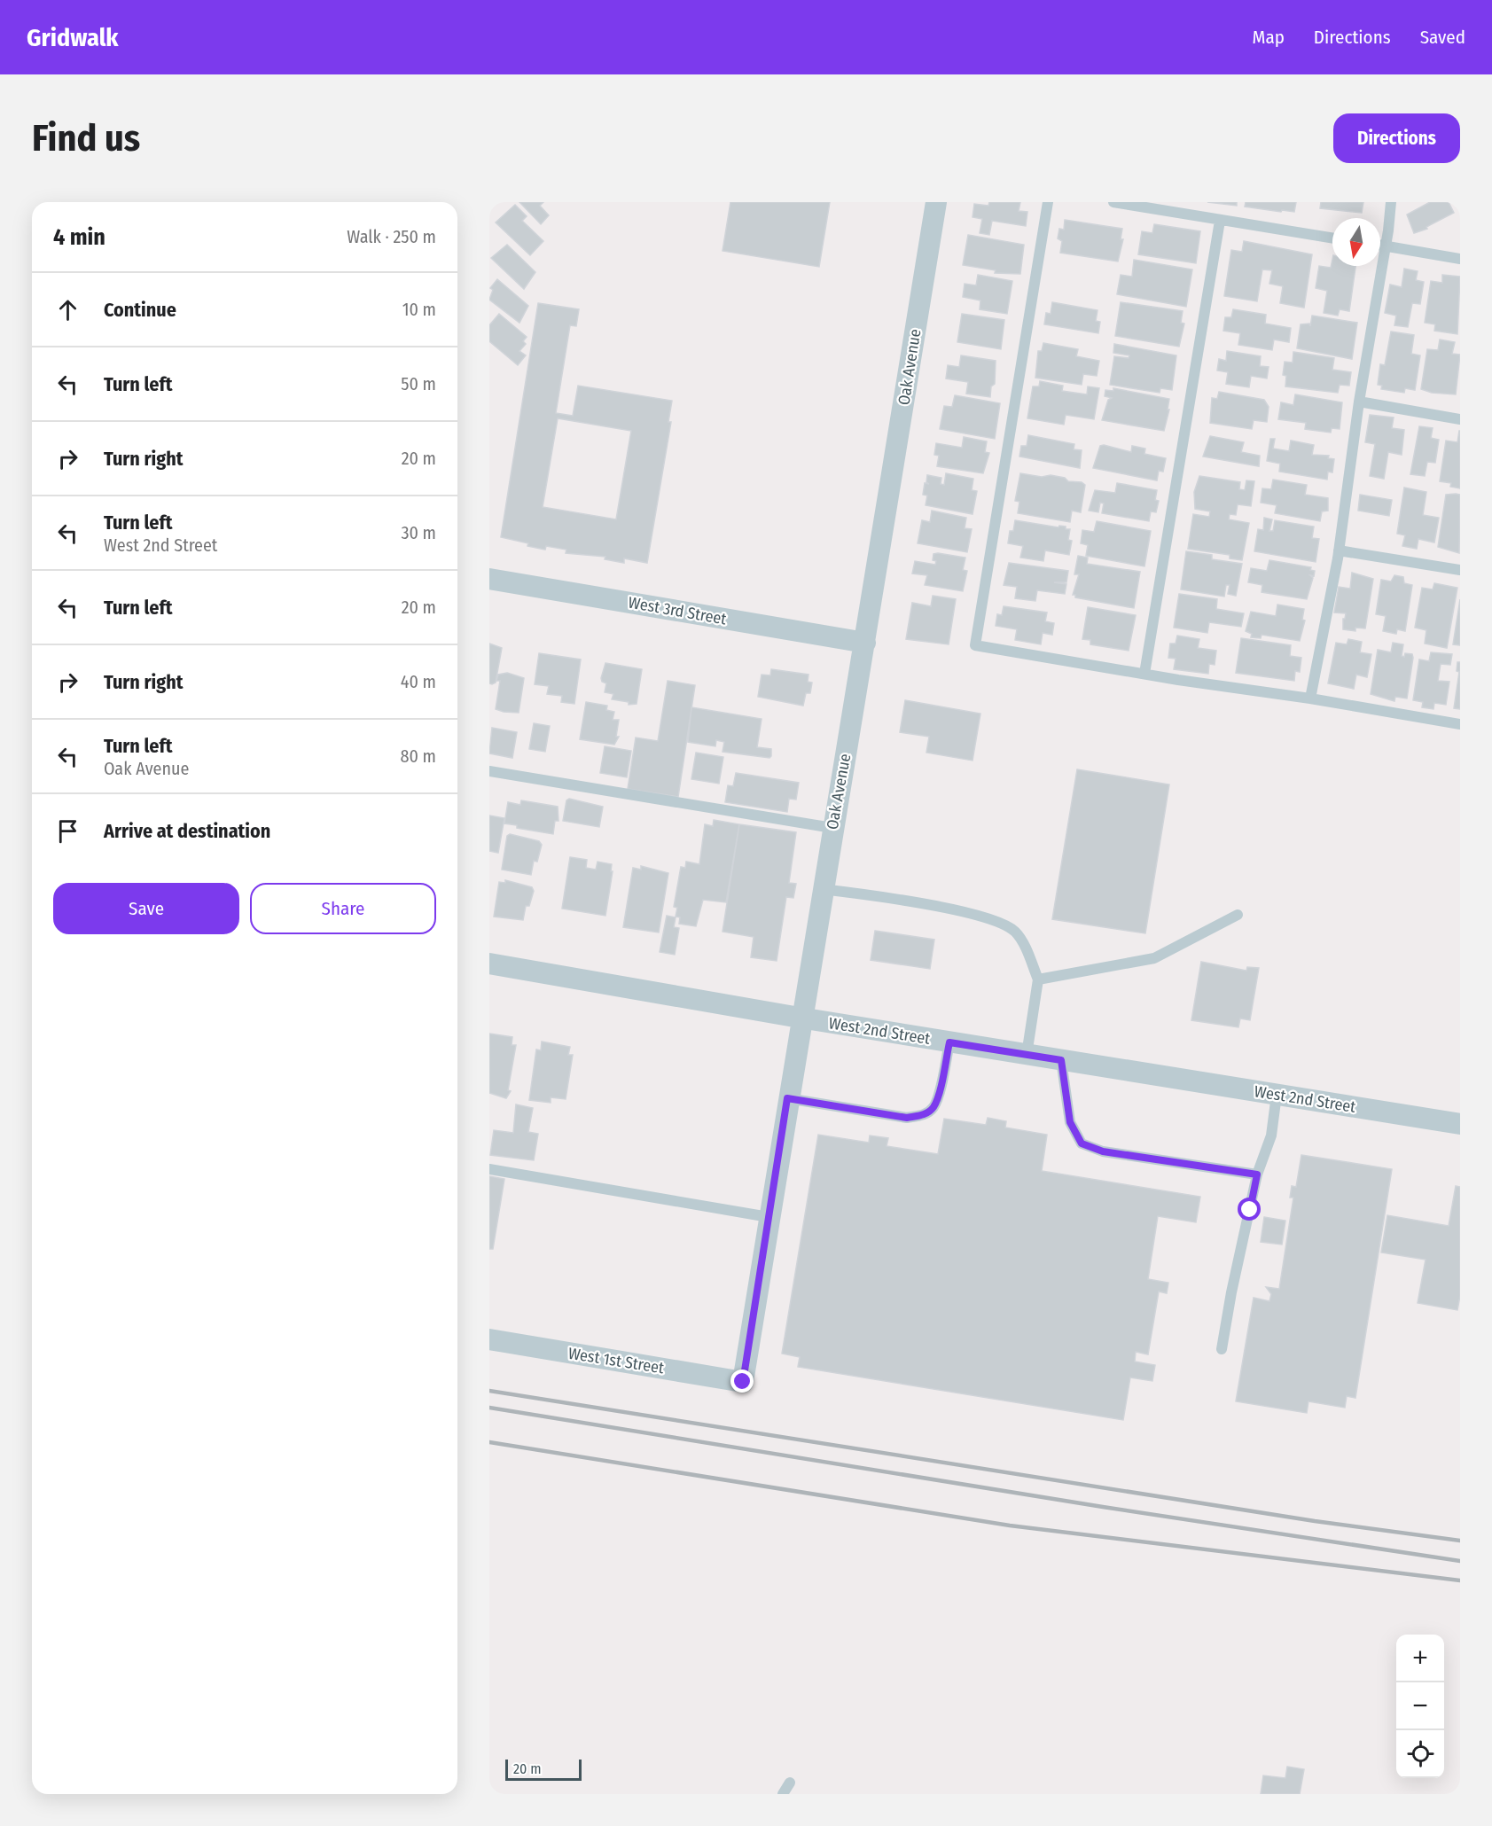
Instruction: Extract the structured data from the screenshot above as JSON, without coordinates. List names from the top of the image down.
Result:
{
  "streets": {
    "street": [
      "Oak Avenue",
      "West 3rd Street",
      "West 2nd Street",
      "West 1st Street"
    ]
  },
  "crossings": [
    ["Oak Avenue", "West 3rd Street"],
    ["Oak Avenue", "West 2nd Street"],
    ["Oak Avenue", "West 1st Street"]
  ],
  "scale_bar": "20 m",
  "north": "bottom",
  "page": {
    "header": "Gridwalk",
    "nav": ["Map", "Directions", "Saved"],
    "buttons": [
      "Directions",
      ["Save", "Share"]
    ],
    "title": "Find us",
    "heading": ["4 min", "Walk · 250 m"],
    "list": [
      ["Continue", "10 m"],
      ["Turn left", "50 m"],
      ["Turn right", "20 m"],
      ["Turn left", "West 2nd Street", "30 m"],
      ["Turn left", "20 m"],
      ["Turn right", "40 m"],
      ["Turn left", "Oak Avenue", "80 m"],
      "Arrive at destination"
    ],
    "map_buttons": ["+", "−"],
    "scale": "20 m"
  }
}
